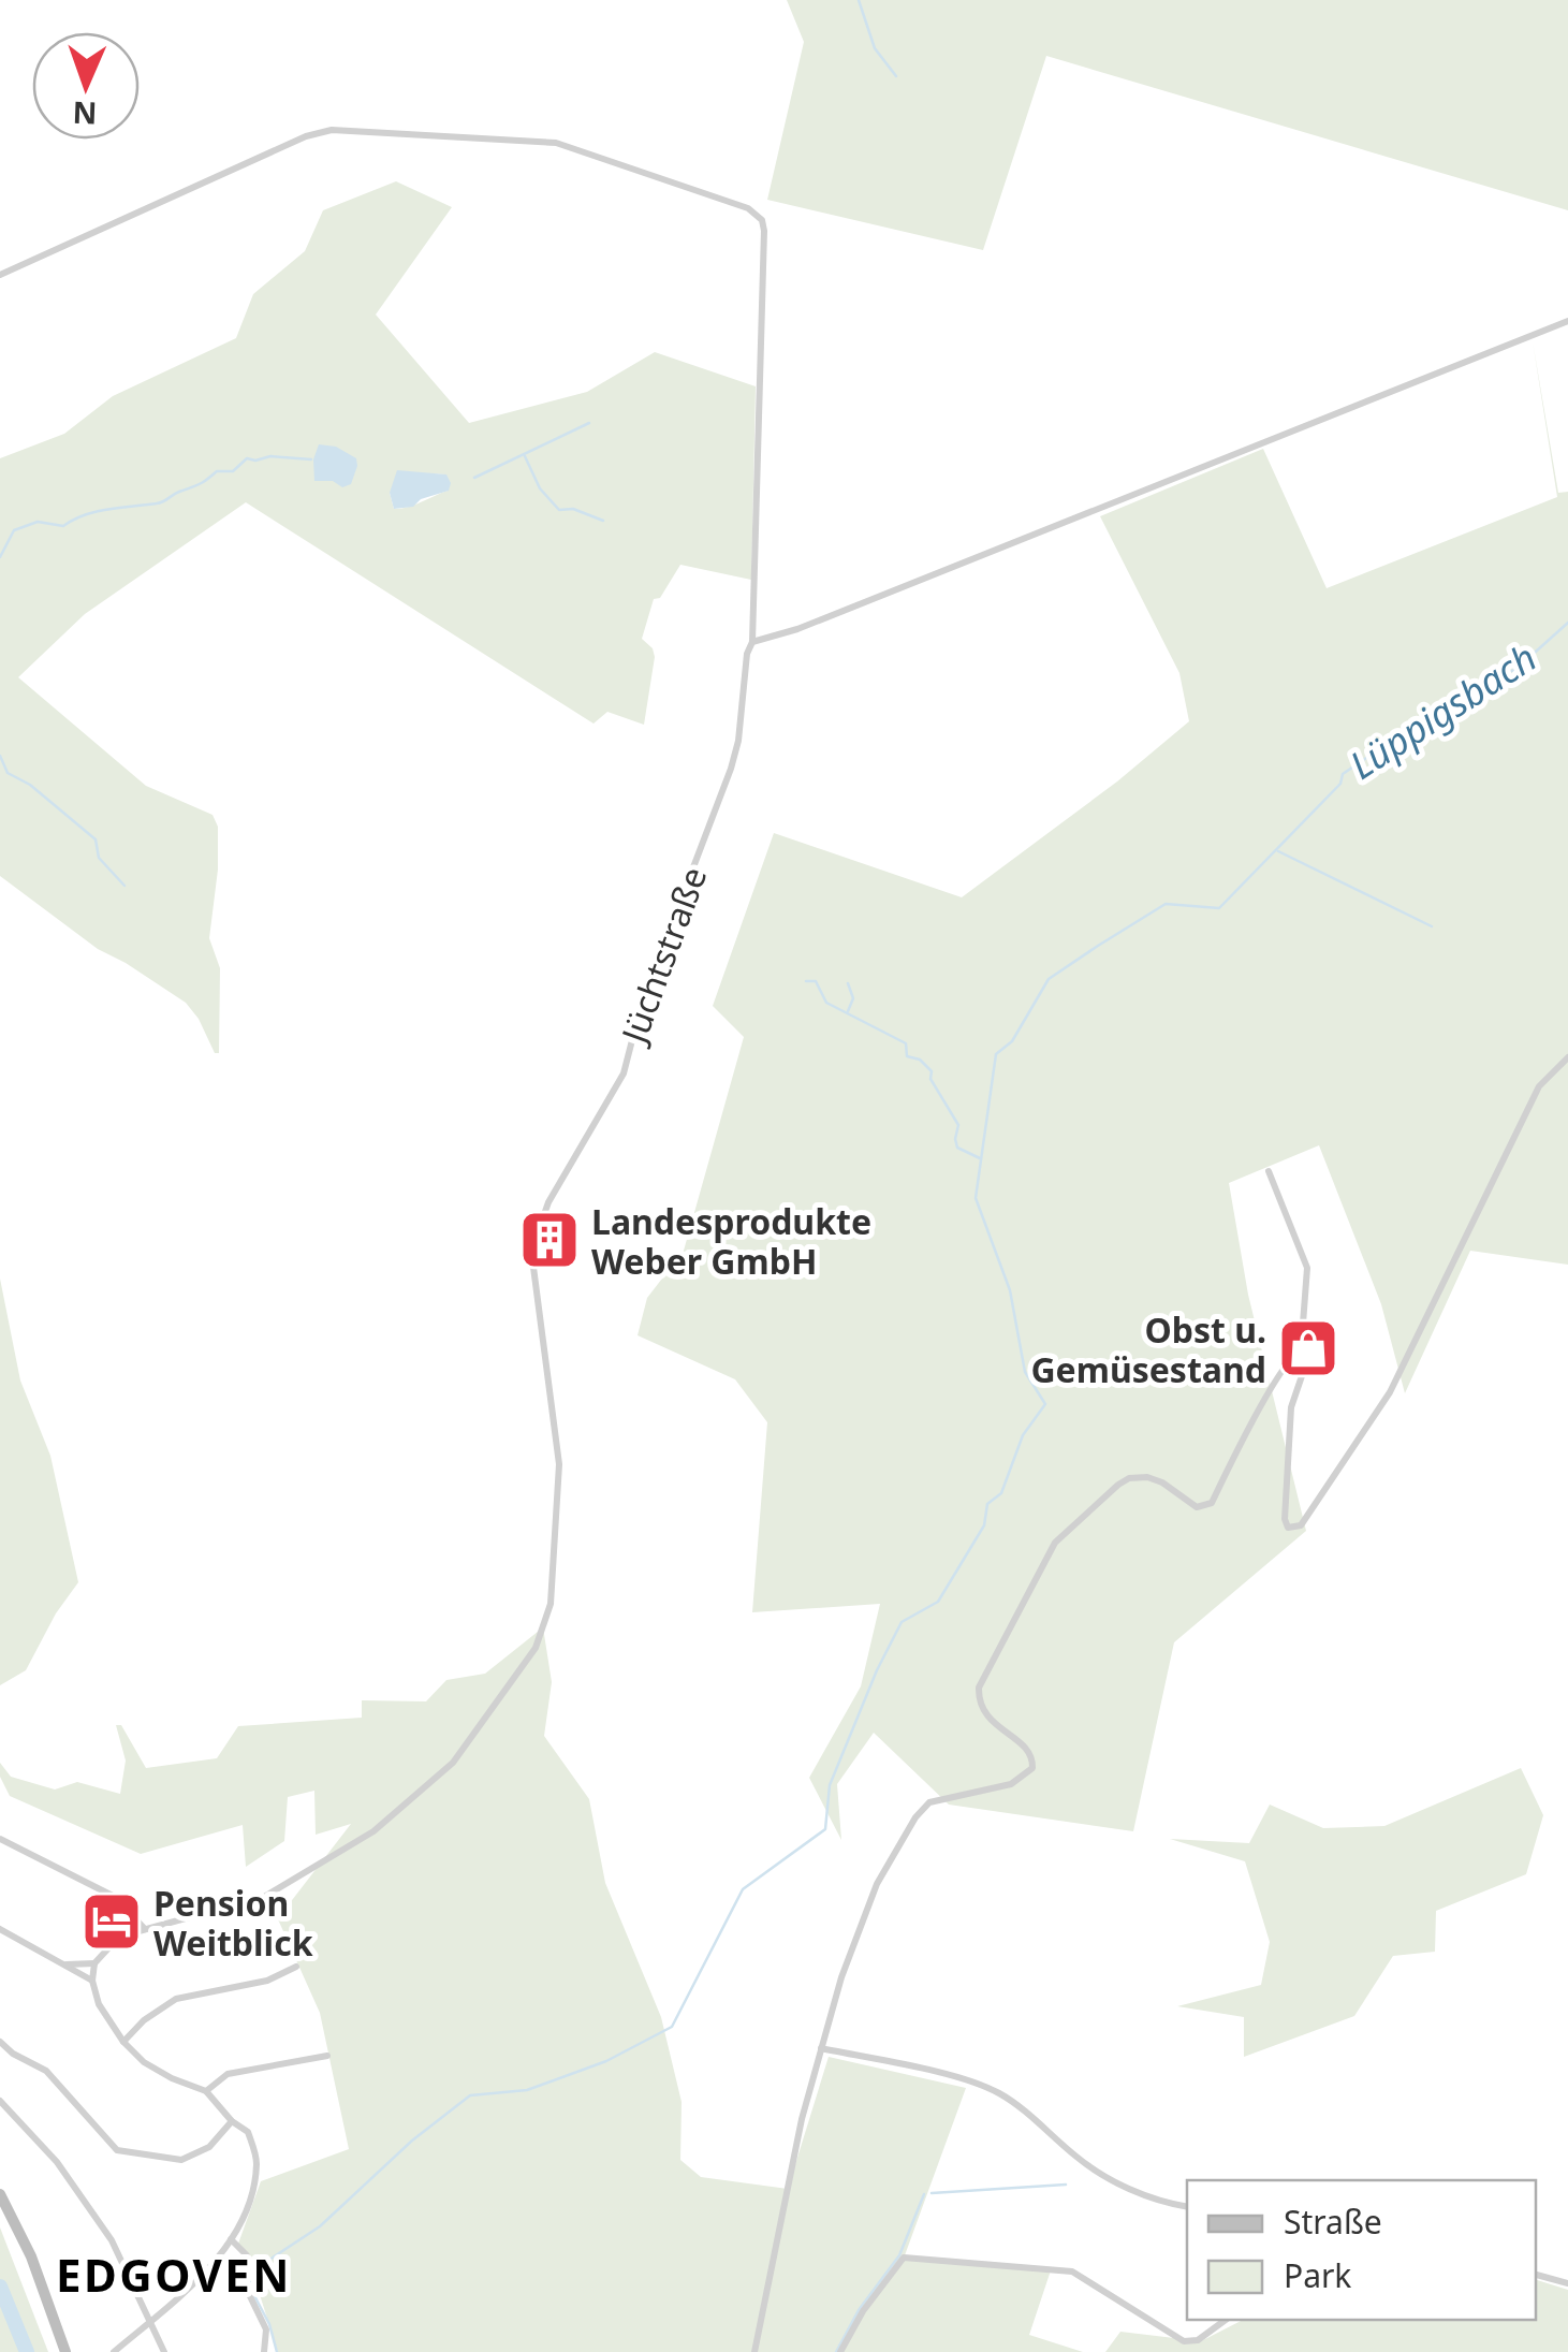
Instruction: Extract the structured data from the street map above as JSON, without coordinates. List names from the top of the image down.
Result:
{
  "streets": {
    "street": ["Jüchtstraße"]
  },
  "districts": ["EDGOVEN"],
  "water": ["Lüppigsbach"],
  "places": {
    "building": ["Landesprodukte Weber GmbH"],
    "shop": ["Obst u. Gemüsestand"],
    "hotel": ["Pension Weitblick"]
  },
  "legend": ["Straße", "Park"],
  "north": "bottom"
}
